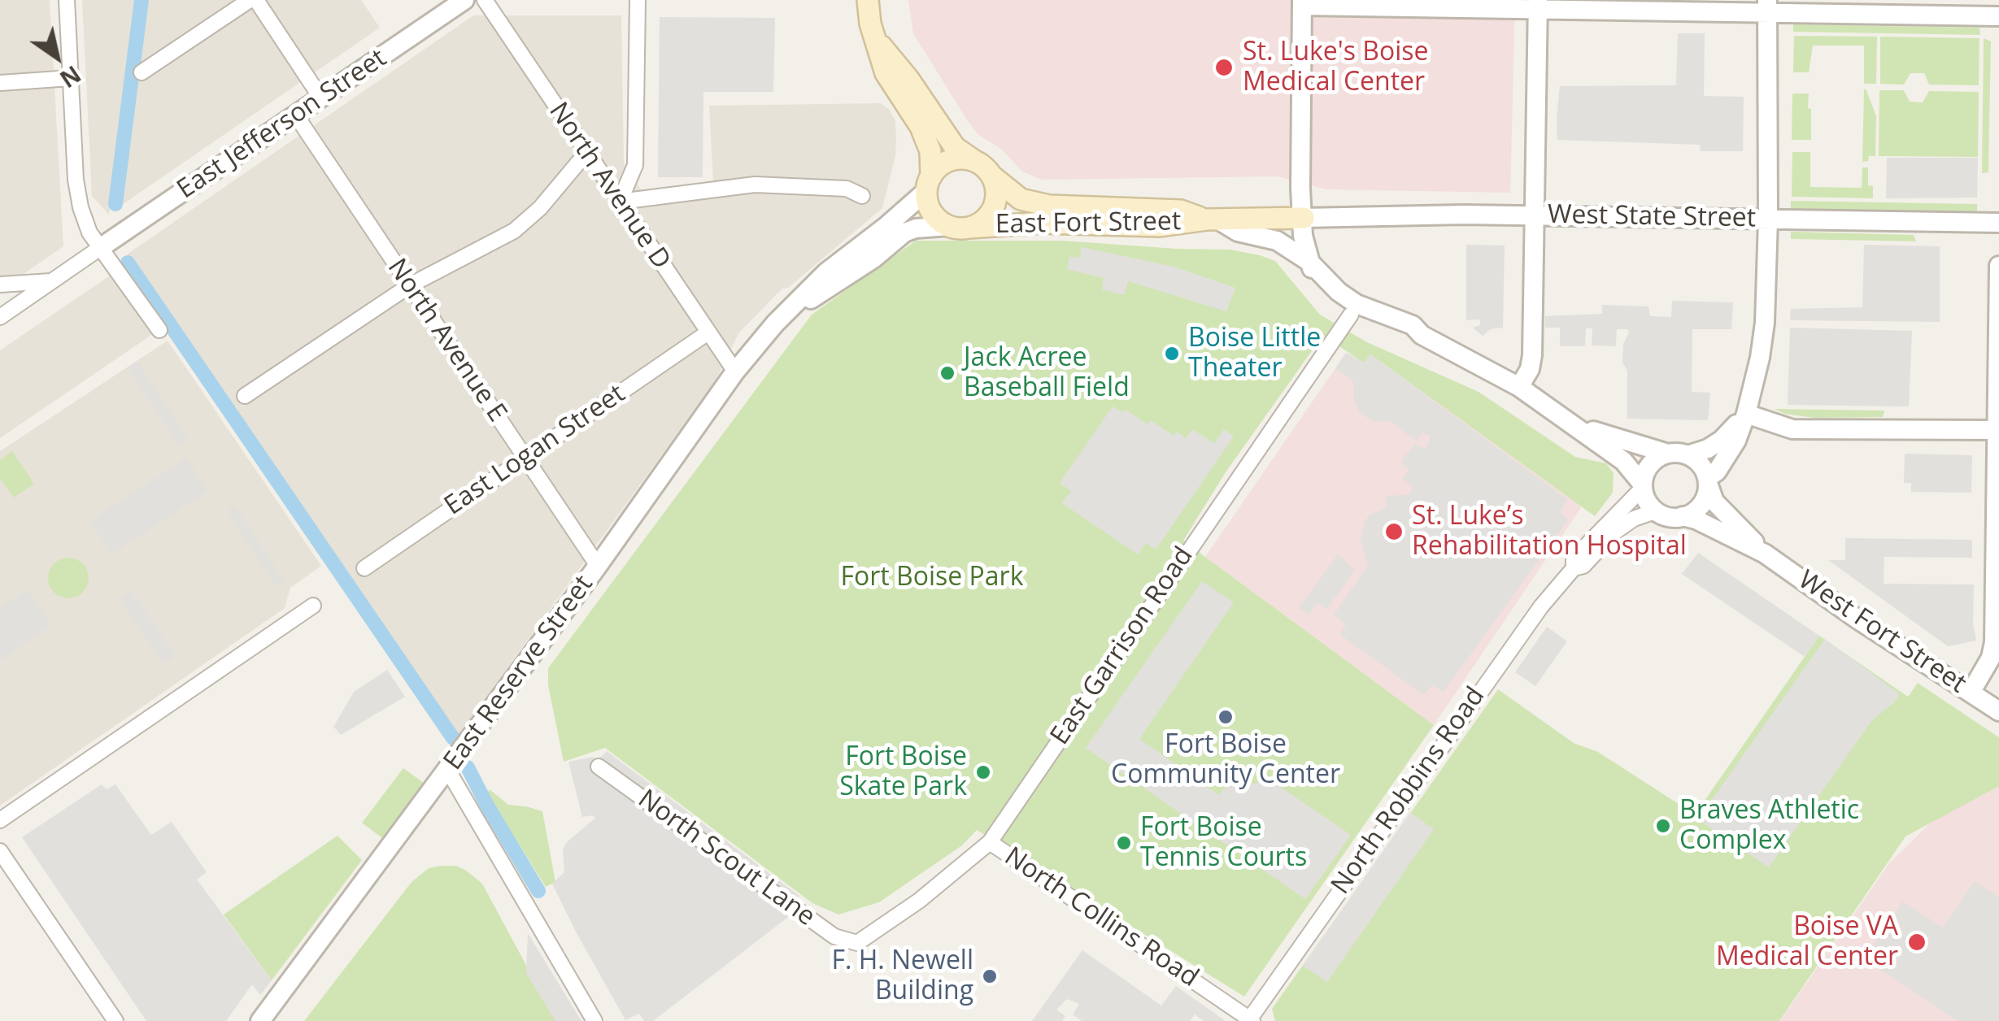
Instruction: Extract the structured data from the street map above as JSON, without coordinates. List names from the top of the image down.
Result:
{
  "streets": {
    "main road": ["East Fort Street"],
    "street": [
      "East Jefferson Street",
      "North Avenue D",
      "West State Street",
      "North Avenue E",
      "East Logan Street",
      "West Fort Street",
      "East Garrison Road",
      "East Reserve Street",
      "North Robbins Road",
      "North Scout Lane",
      "North Collins Road"
    ]
  },
  "crossings": [
    ["East Jefferson Street", "North Avenue E"],
    ["North Avenue D", "East Logan Street"],
    ["North Avenue D", "East Reserve Street"],
    ["West State Street", "East Fort Street"],
    ["East Fort Street", "East Reserve Street"],
    ["North Avenue E", "East Logan Street"],
    ["North Avenue E", "East Reserve Street"],
    ["West Fort Street", "North Robbins Road"],
    ["East Garrison Road", "North Scout Lane"],
    ["East Garrison Road", "North Collins Road"],
    ["North Robbins Road", "North Collins Road"]
  ],
  "parks": ["Fort Boise Park"],
  "places": [
    "St. Luke's Boise Medical Center",
    "Boise Little Theater",
    "Jack Acree Baseball Field",
    "St. Luke’s Rehabilitation Hospital",
    "Fort Boise Community Center",
    "Fort Boise Skate Park",
    "Braves Athletic Complex",
    "Fort Boise Tennis Courts",
    "Boise VA Medical Center",
    "F. H. Newell Building"
  ],
  "north": "bottom right"
}
